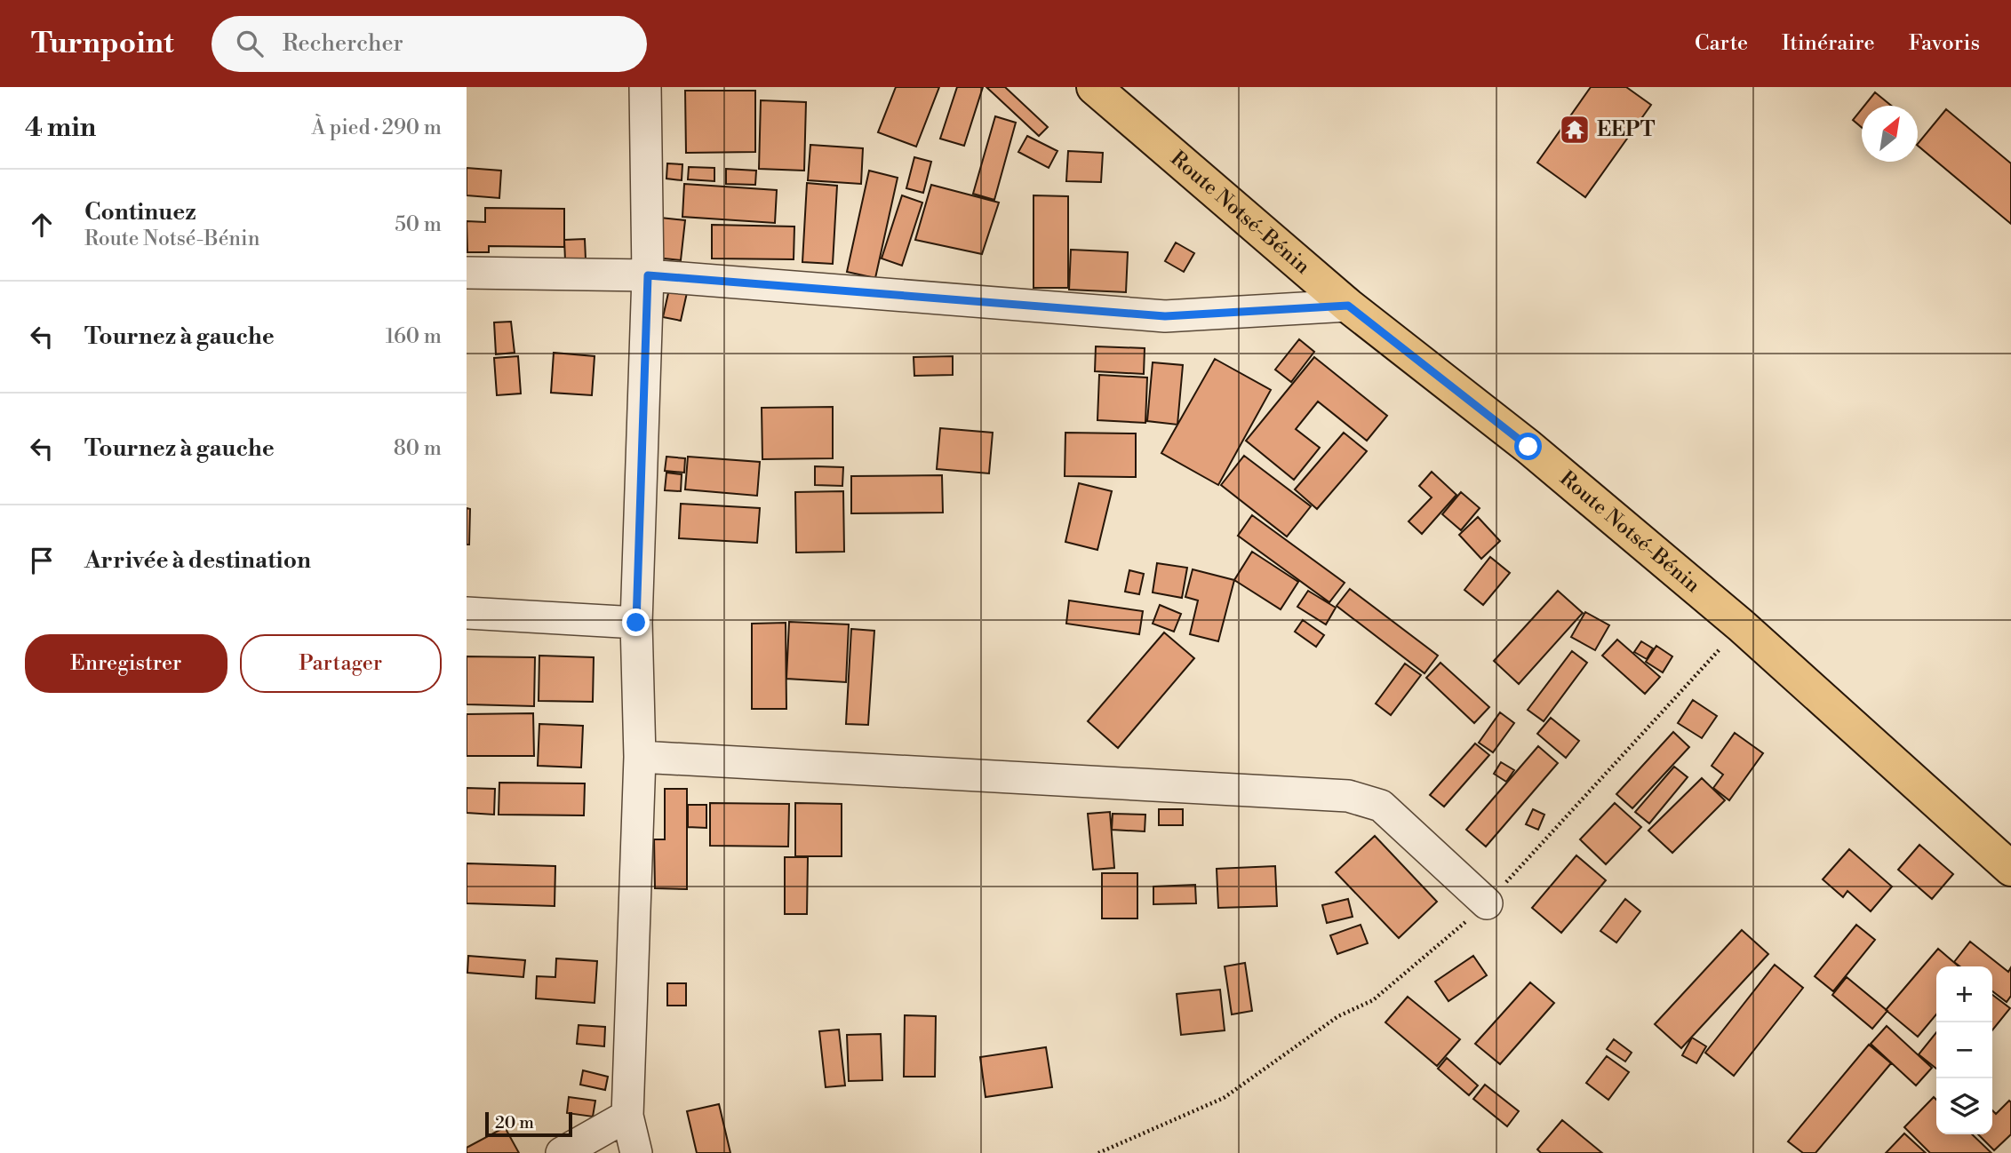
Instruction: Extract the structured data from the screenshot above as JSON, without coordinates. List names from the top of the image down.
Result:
{
  "streets": {
    "main road": ["Route Notsé-Bénin"]
  },
  "places": {
    "temple": ["EEPT"]
  },
  "scale_bar": "20 m",
  "north": "top right",
  "page": {
    "header": "Turnpoint",
    "search": "Rechercher",
    "nav": ["Carte", "Itinéraire", "Favoris"],
    "heading": ["4 min", "À pied · 290 m"],
    "list": [
      ["Continuez", "Route Notsé-Bénin", "50 m"],
      ["Tournez à gauche", "160 m"],
      ["Tournez à gauche", "80 m"],
      "Arrivée à destination"
    ],
    "buttons": ["Enregistrer", "Partager"],
    "map_buttons": ["+", "−"],
    "scale": "20 m"
  }
}
